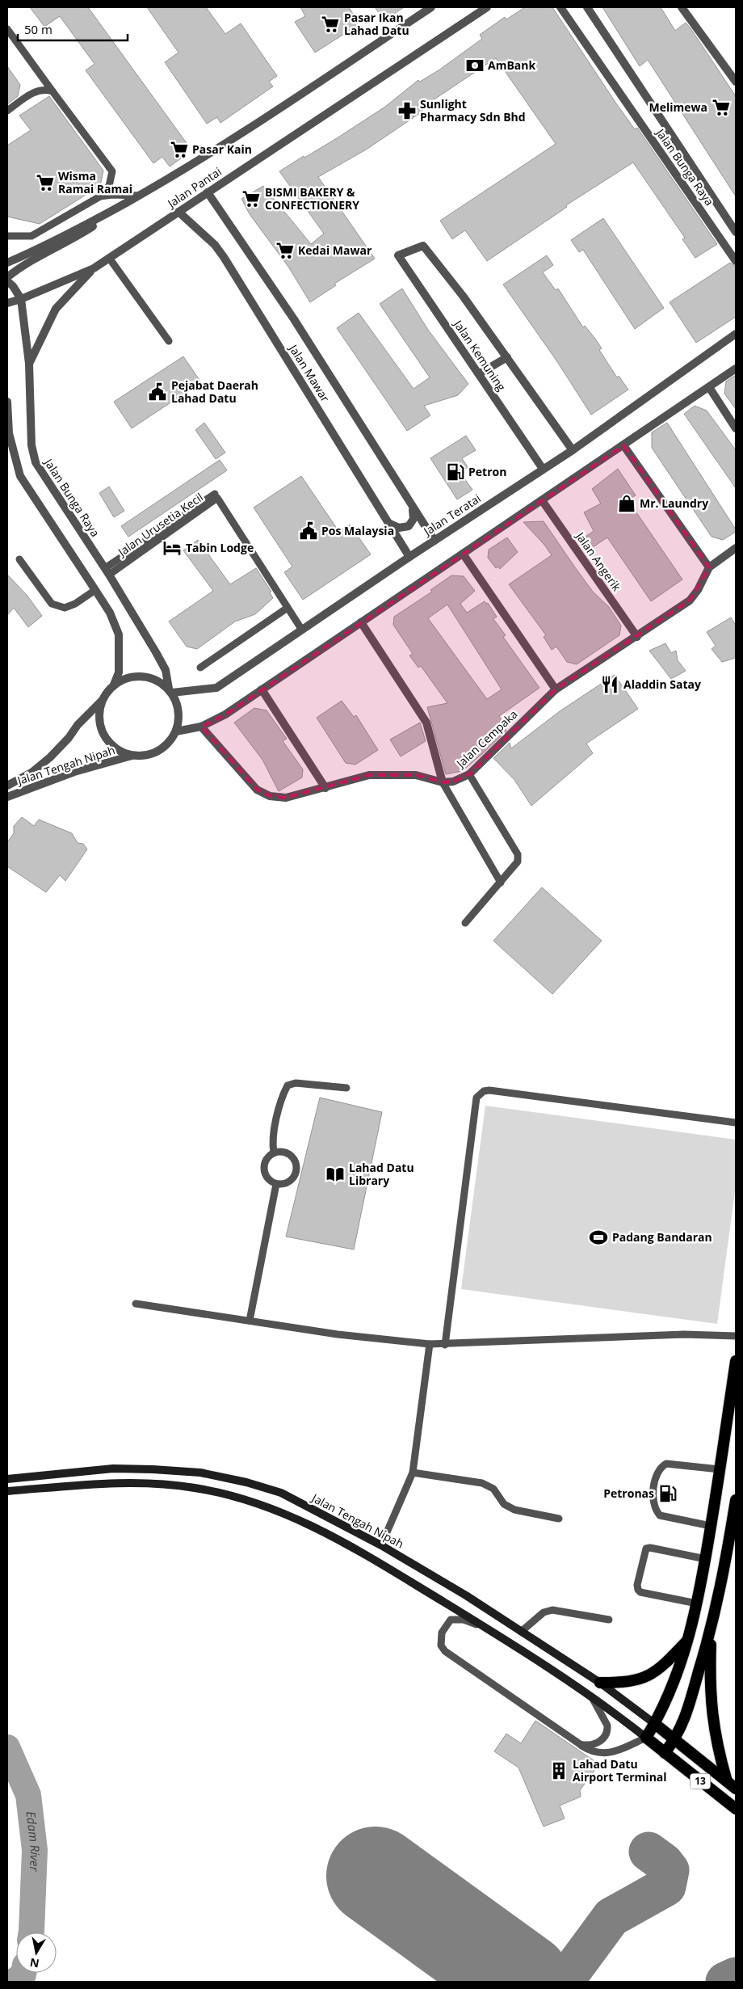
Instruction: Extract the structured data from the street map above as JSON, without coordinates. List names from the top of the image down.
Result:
{
  "streets": {
    "highway": ["13"],
    "main road": ["Jalan Tengah Nipah"],
    "street": [
      "Jalan Bunga Raya",
      "Jalan Pantai",
      "Jalan Kemuning",
      "Jalan Mawar",
      "Jalan Teratai",
      "Jalan Angerik",
      "Jalan Cempaka"
    ],
    "lane": ["Jalan Urusetia Kecil"]
  },
  "crossings": [
    ["Jalan Bunga Raya", "Jalan Pantai"],
    ["Jalan Bunga Raya", "Jalan Teratai"],
    ["Jalan Bunga Raya", "Jalan Urusetia Kecil"],
    ["Jalan Bunga Raya", "Jalan Tengah Nipah"],
    ["Jalan Pantai", "Jalan Mawar"],
    ["Jalan Kemuning", "Jalan Teratai"],
    ["Jalan Mawar", "Jalan Teratai"],
    ["Jalan Teratai", "Jalan Urusetia Kecil"],
    ["Jalan Teratai", "Jalan Tengah Nipah"],
    ["Jalan Angerik", "Jalan Cempaka"],
    ["Jalan Tengah Nipah", "13"]
  ],
  "water": ["Edam River"],
  "places": {
    "supermarket": [
      "Pasar Ikan Lahad Datu",
      "Melimewa",
      "Pasar Kain",
      "Wisma Ramai Ramai",
      "BISMI BAKERY & CONFECTIONERY",
      "Kedai Mawar"
    ],
    "bank": ["AmBank"],
    "pharmacy": ["Sunlight Pharmacy Sdn Bhd"],
    "public building": ["Pejabat Daerah Lahad Datu", "Pos Malaysia"],
    "fuel station": ["Petron", "Petronas"],
    "shop": ["Mr. Laundry"],
    "hotel": ["Tabin Lodge"],
    "restaurant": ["Aladdin Satay"],
    "library": ["Lahad Datu Library"],
    "sports": ["Padang Bandaran"],
    "building": ["Lahad Datu Airport Terminal"]
  },
  "scale_bar": "50 m",
  "north": "bottom"
}
